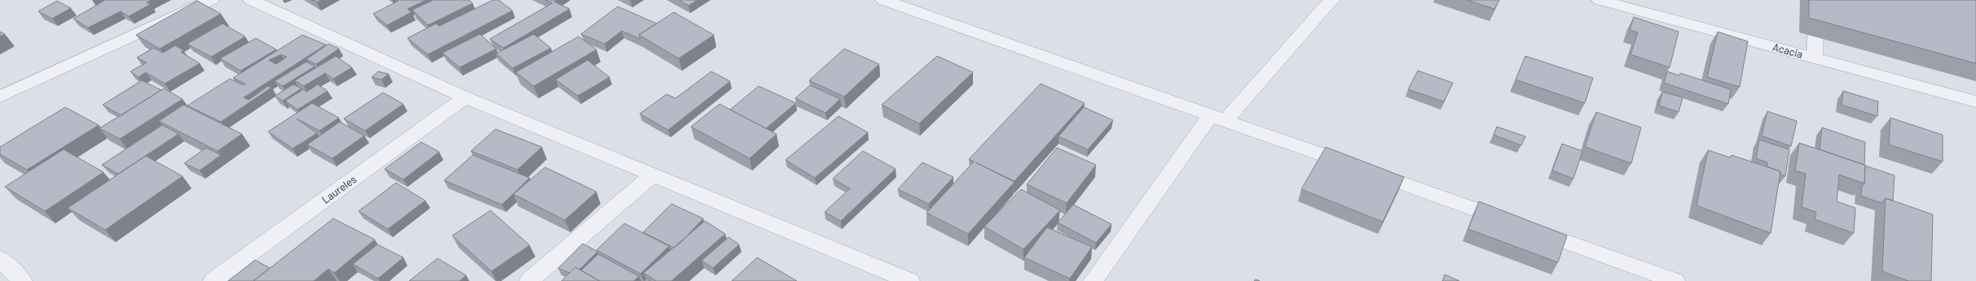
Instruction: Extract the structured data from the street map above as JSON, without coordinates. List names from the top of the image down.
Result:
{
  "streets": {
    "street": ["Acacia", "Laureles"]
  }
}
